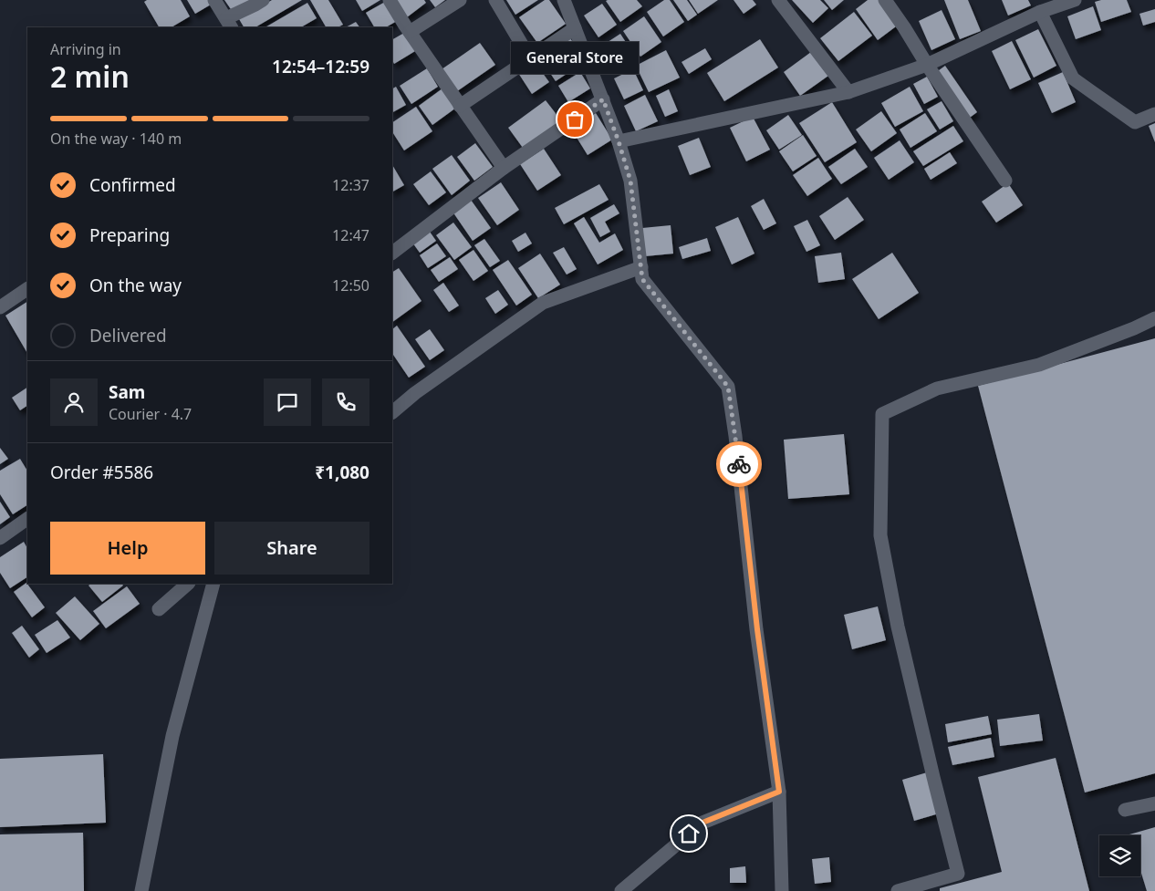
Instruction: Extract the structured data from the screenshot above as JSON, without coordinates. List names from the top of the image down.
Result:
{
  "places": ["General Store"],
  "page": {
    "heading": ["2 min", "Arriving in", "12:54–12:59"],
    "panel": [
      "Sam",
      "Courier · 4.7",
      "Order #5586",
      "₹1,080"
    ],
    "bubble": "General Store",
    "bar": "On the way · 140 m",
    "list": [
      ["Confirmed", "12:37"],
      ["Preparing", "12:47"],
      ["On the way", "12:50"],
      "Delivered"
    ],
    "buttons": ["Help", "Share"]
  }
}
